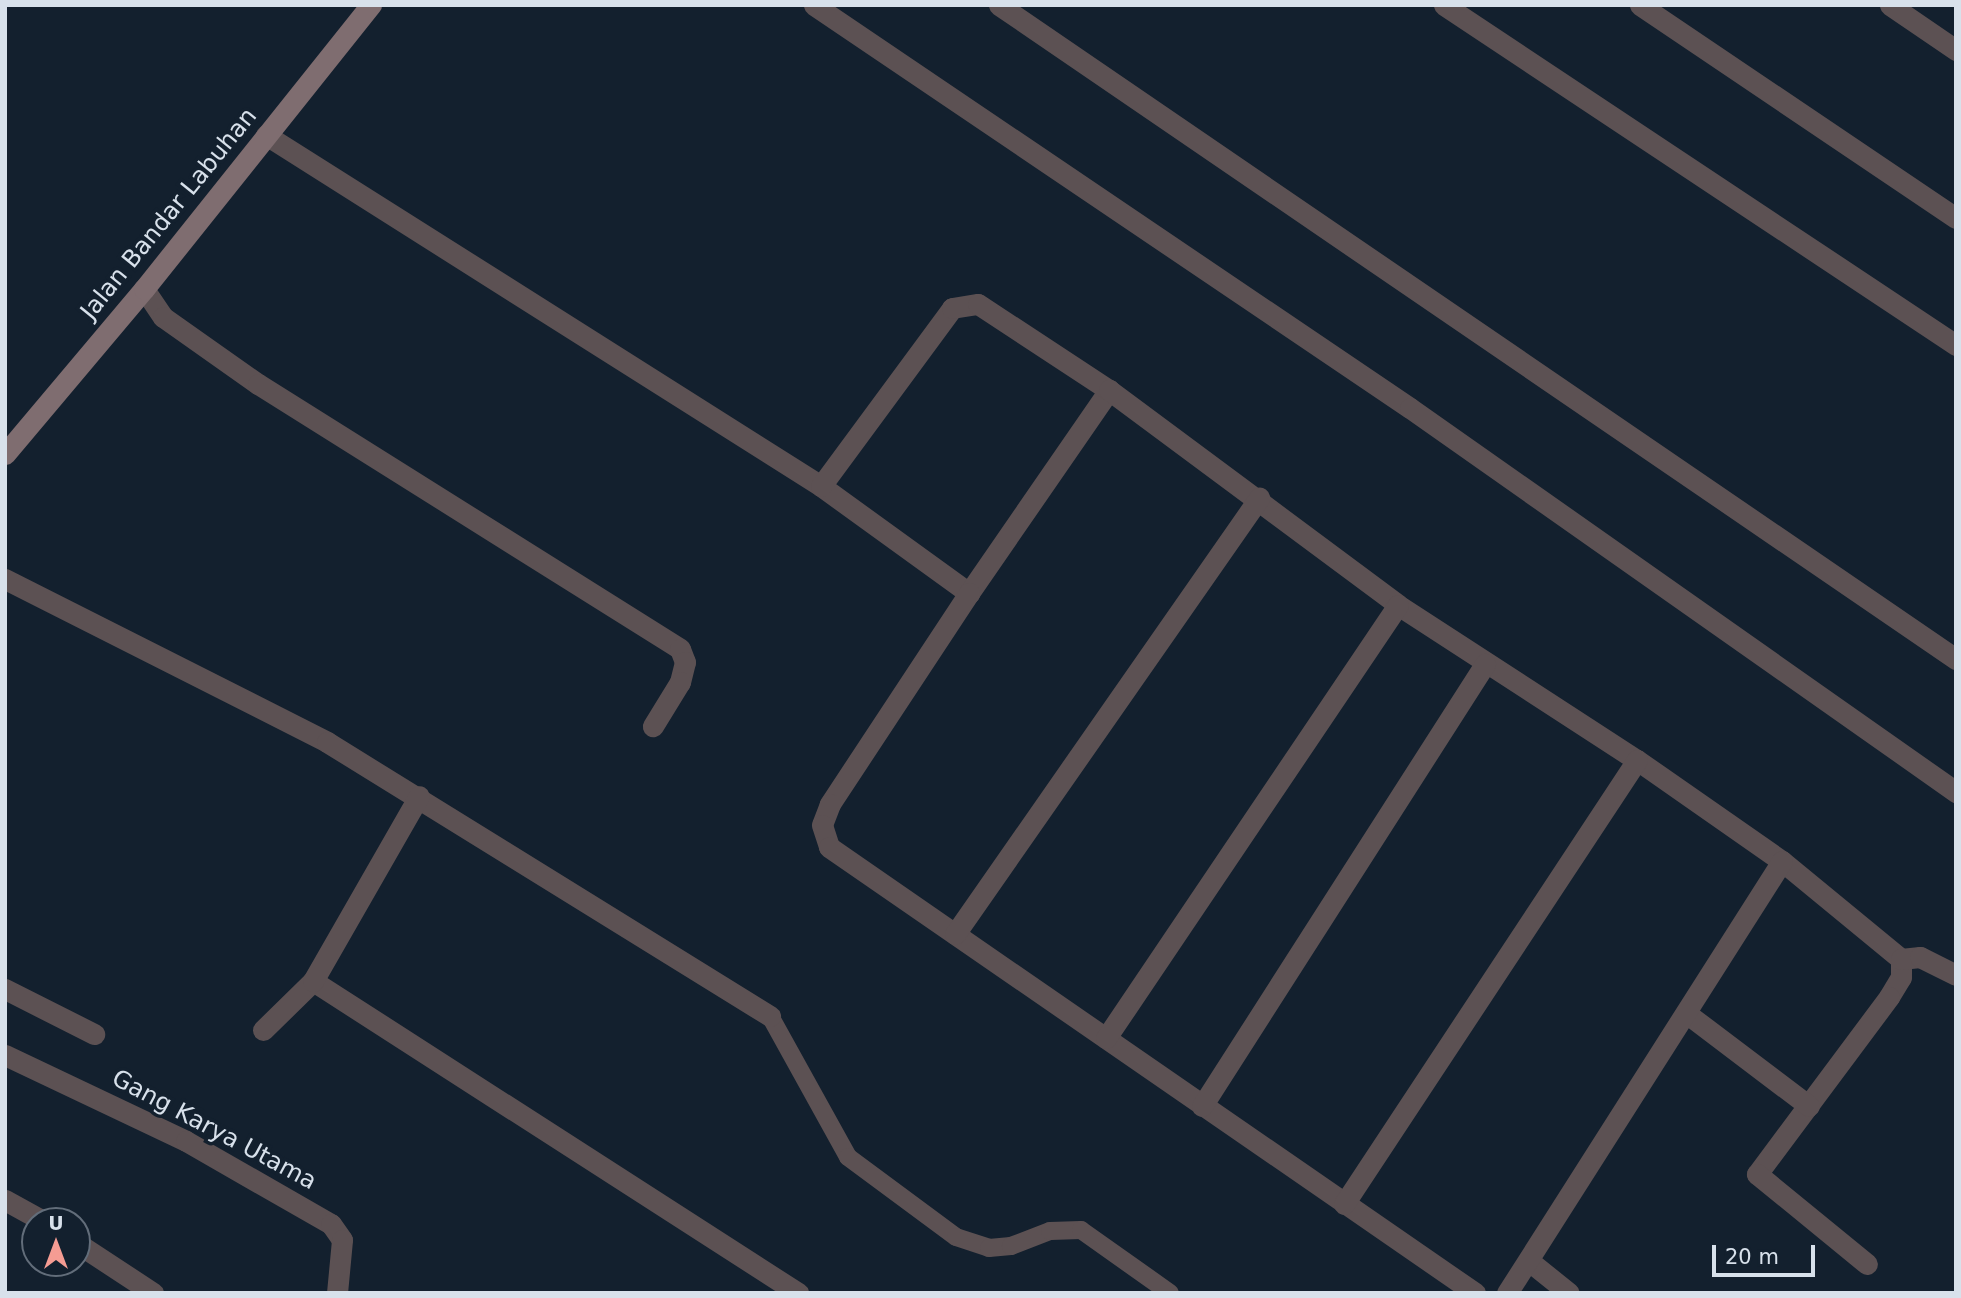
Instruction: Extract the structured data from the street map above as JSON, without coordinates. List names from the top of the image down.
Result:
{
  "streets": {
    "main road": ["Jalan Bandar Labuhan"],
    "street": ["Gang Karya Utama"]
  },
  "scale_bar": "20 m",
  "north": "top"
}
